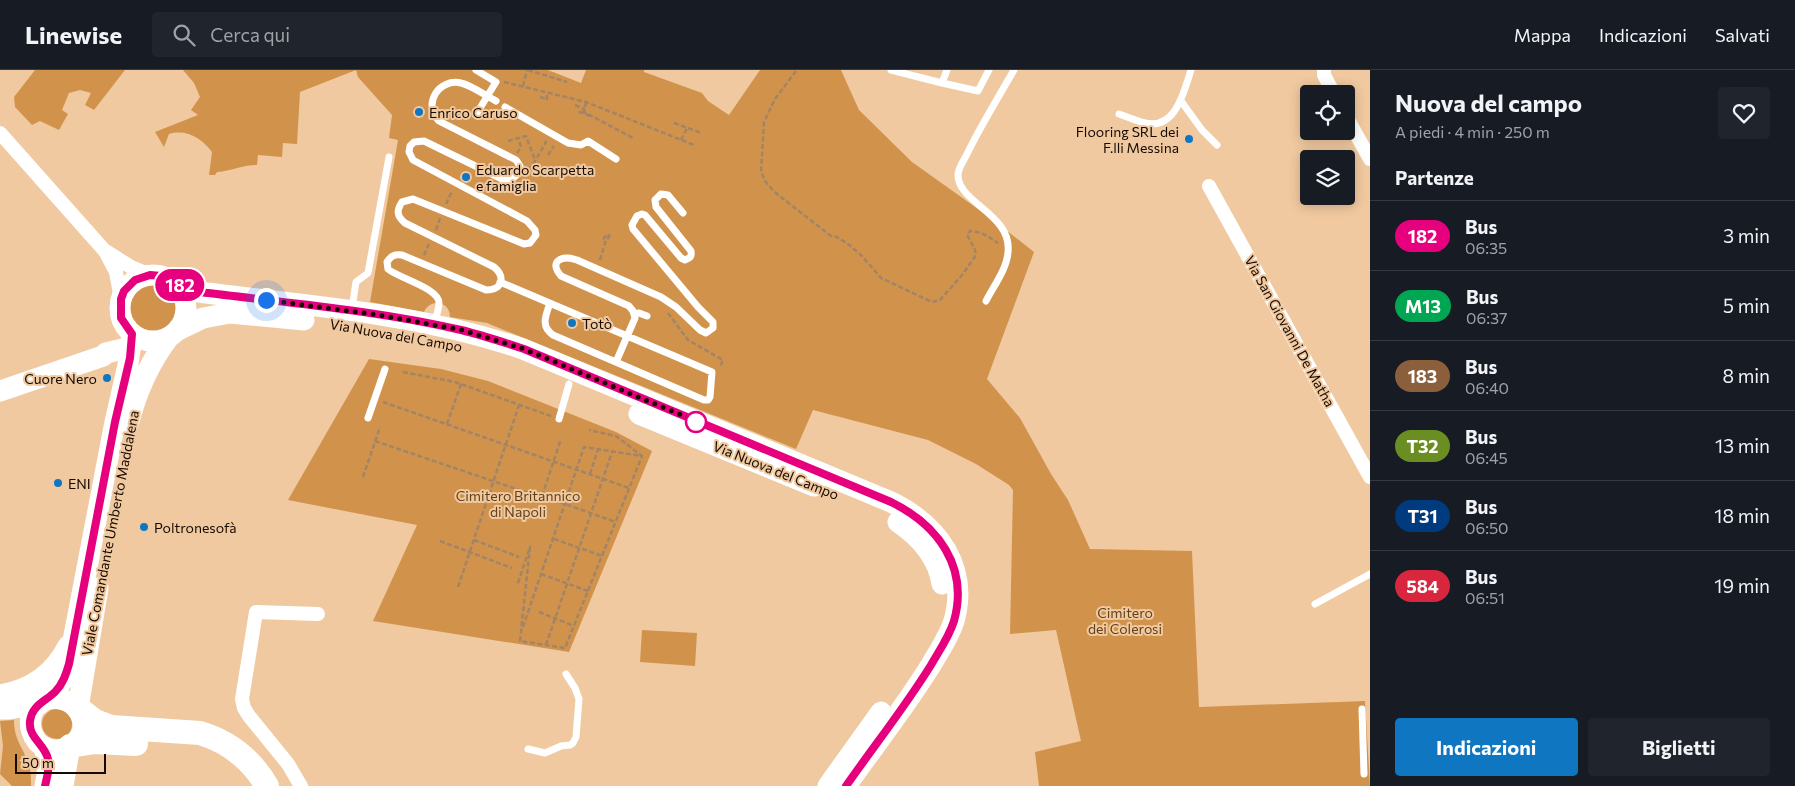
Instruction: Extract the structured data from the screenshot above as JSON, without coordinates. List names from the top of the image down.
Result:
{
  "streets": {
    "main road": ["Via Nuova del Campo", "Viale Comandante Umberto Maddalena"],
    "street": ["Via San Giovanni De Matha"]
  },
  "crossings": [
    ["Via Nuova del Campo", "Viale Comandante Umberto Maddalena"]
  ],
  "parks": ["Cimitero Britannico di Napoli", "Cimitero dei Colerosi"],
  "places": [
    "Enrico Caruso",
    "Flooring SRL dei F.lli Messina",
    "Eduardo Scarpetta e famiglia",
    "Totò",
    "Cuore Nero",
    "ENI",
    "Poltronesofà"
  ],
  "lines": ["bus line 182"],
  "scale_bar": "50 m",
  "page": {
    "header": "Linewise",
    "search": "Cerca qui",
    "nav": ["Mappa", "Indicazioni", "Salvati"],
    "on_map": "182",
    "heading": [
      ["Nuova del campo", "A piedi · 4 min · 250 m"],
      "Partenze"
    ],
    "list": [
      {
        "mark": "182",
        "name": "Bus",
        "note": "06:35",
        "value": "3 min"
      },
      {
        "mark": "M13",
        "name": "Bus",
        "note": "06:37",
        "value": "5 min"
      },
      {
        "mark": "183",
        "name": "Bus",
        "note": "06:40",
        "value": "8 min"
      },
      {
        "mark": "T32",
        "name": "Bus",
        "note": "06:45",
        "value": "13 min"
      },
      {
        "mark": "T31",
        "name": "Bus",
        "note": "06:50",
        "value": "18 min"
      },
      {
        "mark": "584",
        "name": "Bus",
        "note": "06:51",
        "value": "19 min"
      }
    ],
    "buttons": ["Indicazioni", "Biglietti"],
    "scale": "50 m"
  }
}
